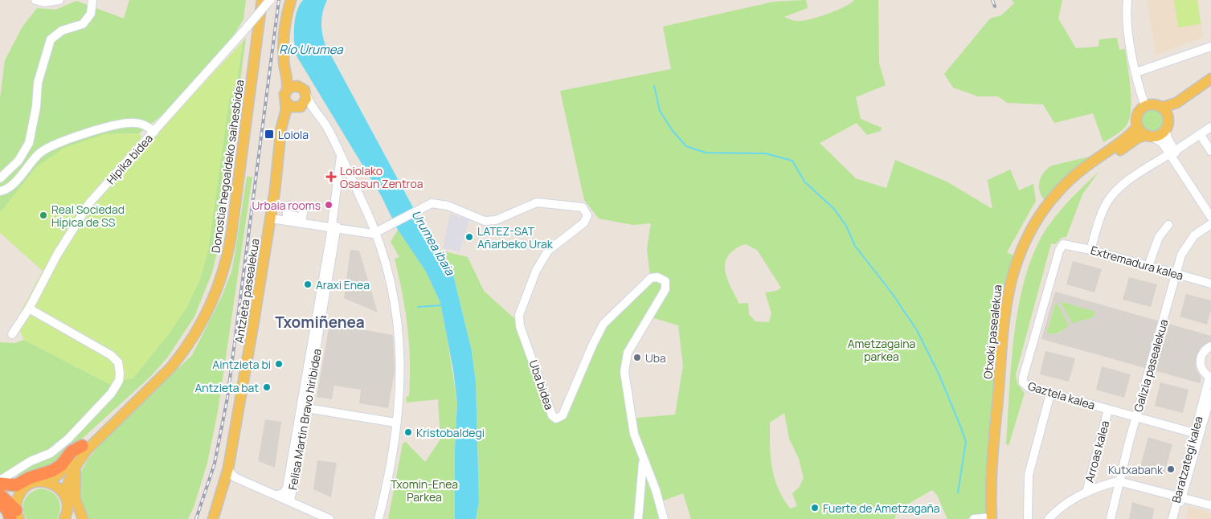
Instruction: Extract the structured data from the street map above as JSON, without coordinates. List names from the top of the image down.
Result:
{
  "streets": {
    "main road": ["Donostia hegoaldeko saihesbidea", "Antzieta pasealekua", "Otxoki pasealekua"],
    "street": [
      "Hipika bidea",
      "Extremadura kalea",
      "Galizia pasealekua",
      "Uba bidea",
      "Gaztela kalea",
      "Felisa Martin Bravo hiribidea",
      "Arroas kalea",
      "Baratzategi kalea"
    ]
  },
  "crossings": [
    ["Extremadura kalea", "Galizia pasealekua"],
    ["Extremadura kalea", "Gaztela kalea"],
    ["Galizia pasealekua", "Gaztela kalea"],
    ["Gaztela kalea", "Arroas kalea"],
    ["Gaztela kalea", "Baratzategi kalea"]
  ],
  "districts": ["Txomiñenea"],
  "water": ["Río Urumea", "Urumea ibaia"],
  "parks": ["Ametzagaina parkea", "Txomin-Enea Parkea"],
  "places": {
    "transit": ["Loiola"],
    "health": ["Loiolako Osasun Zentroa"],
    "other": [
      "Urbaia rooms",
      "Real Sociedad Hípica de SS",
      "LATEZ-SAT Añarbeko Urak",
      "Araxi Enea",
      "Uba",
      "Aintzieta bi",
      "Antzieta bat",
      "Kristobaldegi",
      "Kutxabank",
      "Fuerte de Ametzagaña"
    ]
  }
}
